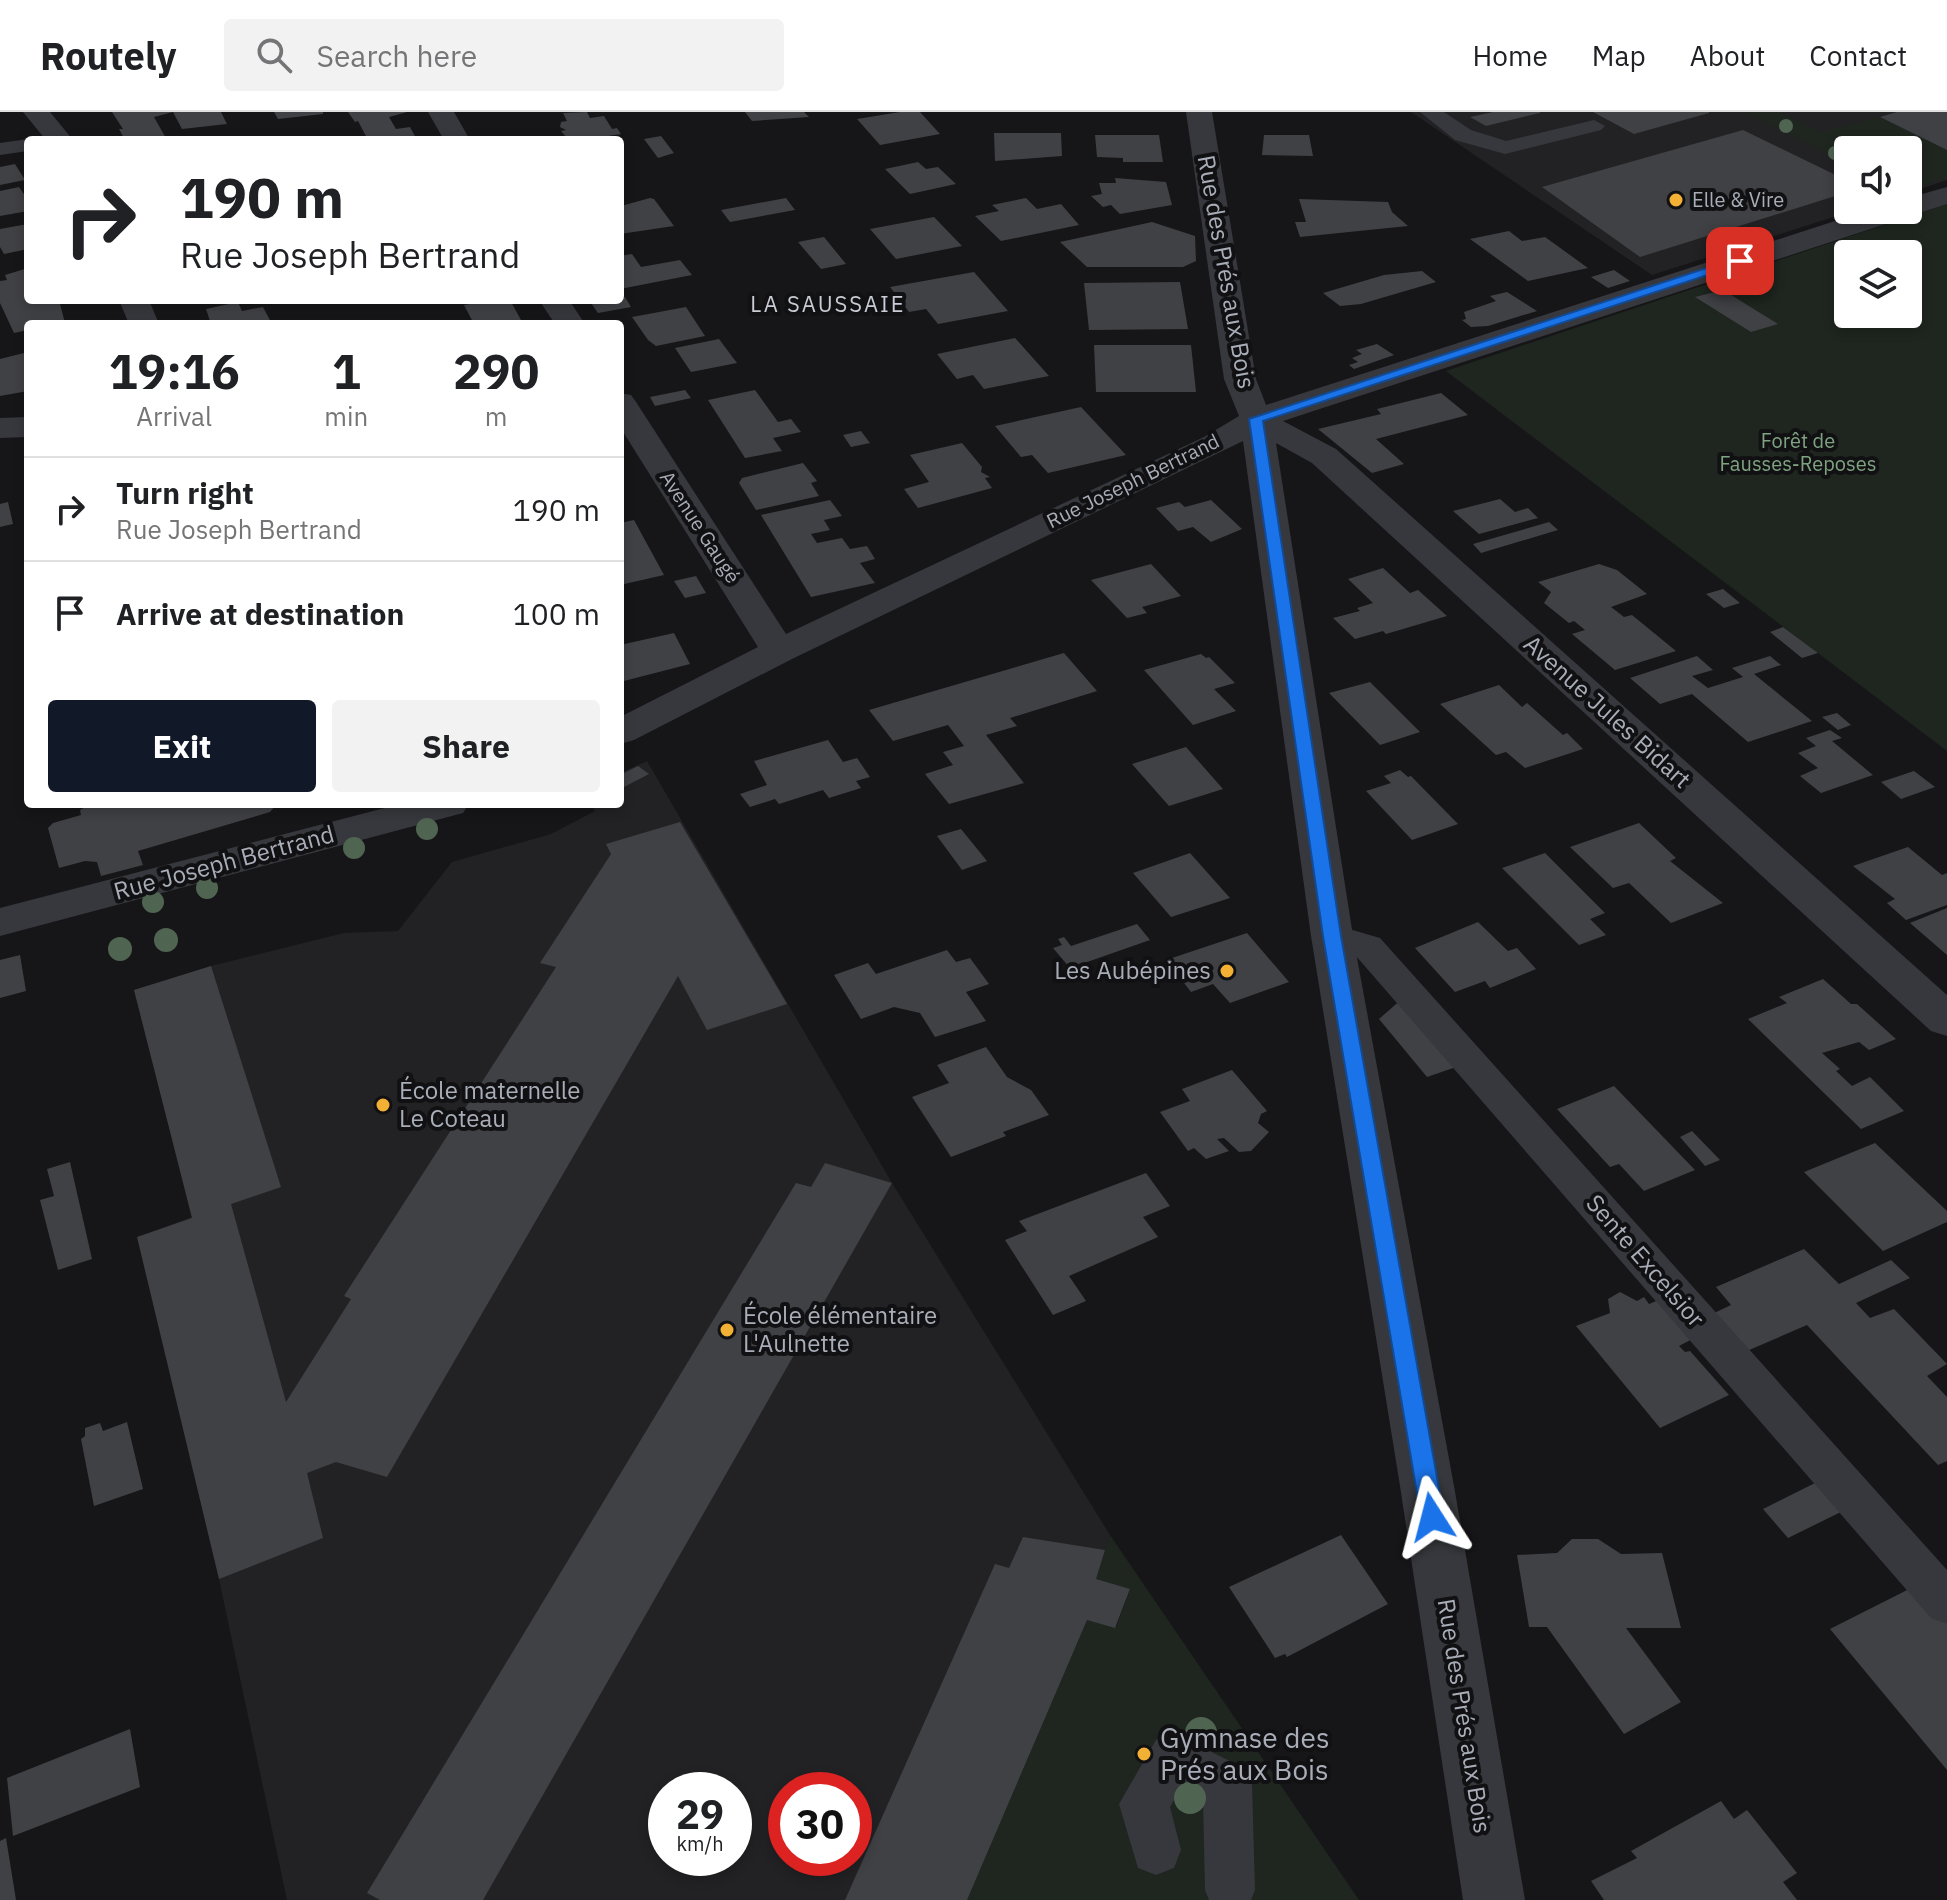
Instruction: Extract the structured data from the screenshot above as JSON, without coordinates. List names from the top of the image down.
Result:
{
  "streets": {
    "street": [
      "Rue des Prés aux Bois",
      "Rue Joseph Bertrand",
      "Avenue Gaugé",
      "Avenue Jules Bidart"
    ],
    "lane": ["Sente Excelsior"]
  },
  "crossings": [
    ["Rue des Prés aux Bois", "Rue Joseph Bertrand"],
    ["Rue des Prés aux Bois", "Avenue Jules Bidart"],
    ["Rue des Prés aux Bois", "Sente Excelsior"],
    ["Rue Joseph Bertrand", "Avenue Gaugé"],
    ["Rue Joseph Bertrand", "Avenue Jules Bidart"]
  ],
  "districts": ["LA SAUSSAIE"],
  "parks": ["Forêt de Fausses-Reposes"],
  "places": [
    "Elle & Vire",
    "Les Aubépines",
    "École maternelle Le Coteau",
    "École élémentaire L'Aulnette",
    "Gymnase des Prés aux Bois"
  ],
  "page": {
    "header": "Routely",
    "search": "Search here",
    "nav": [
      "Home",
      "Map",
      "About",
      "Contact"
    ],
    "turn": ["190 m", "Rue Joseph Bertrand"],
    "eta": [
      "19:16",
      "Arrival",
      "1",
      "min",
      "290",
      "m"
    ],
    "list": [
      {
        "name": "Turn right",
        "note": "Rue Joseph Bertrand",
        "value": "190 m"
      },
      {
        "name": "Arrive at destination",
        "value": "100 m"
      }
    ],
    "buttons": ["Exit", "Share"],
    "speed": "29 km/h",
    "limit": "30"
  }
}
